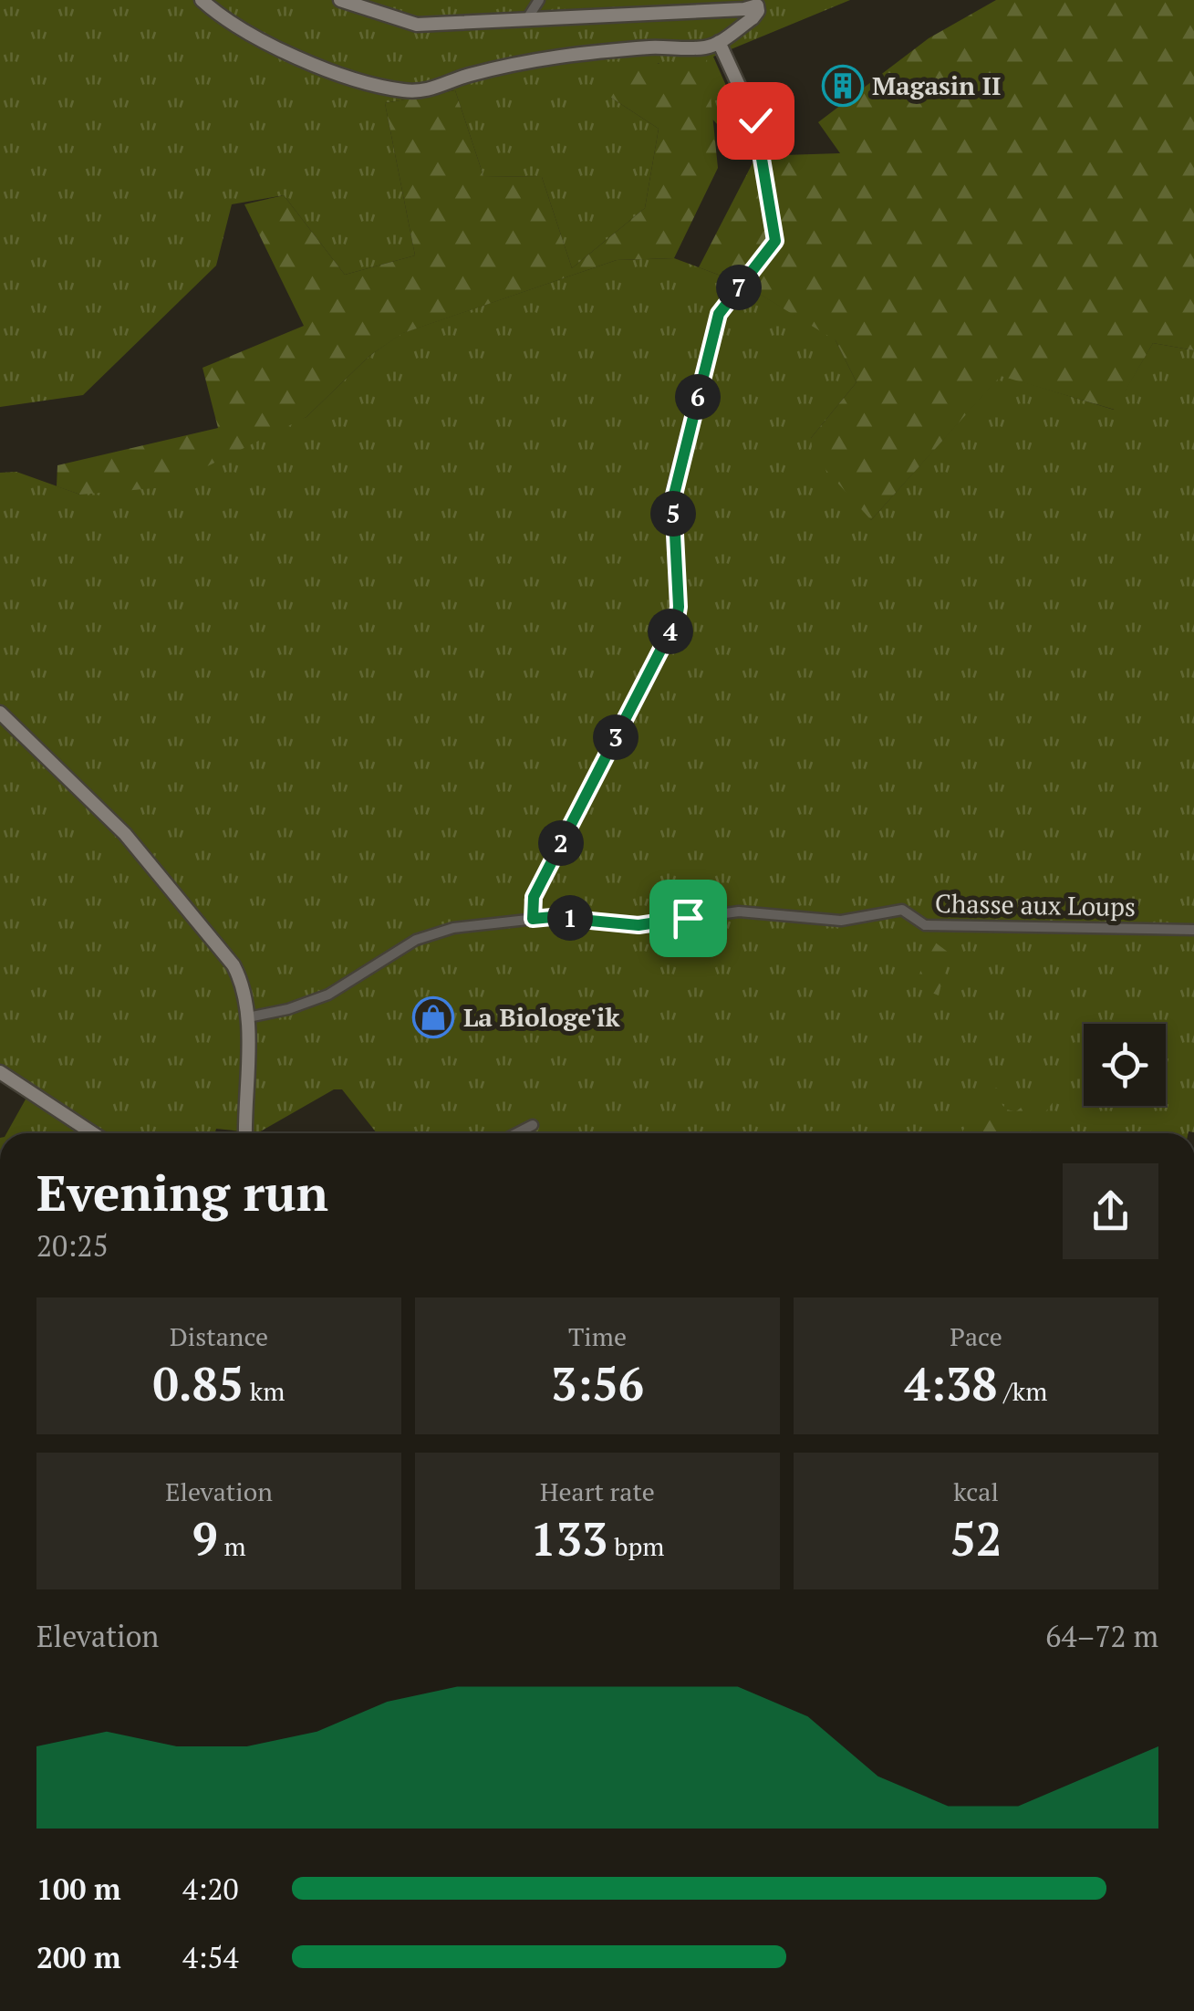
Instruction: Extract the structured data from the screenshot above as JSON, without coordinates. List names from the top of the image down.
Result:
{
  "streets": {
    "street": ["Chasse aux Loups"]
  },
  "places": {
    "building": ["Magasin II"],
    "shop": ["La Biologe'ik"]
  },
  "page": {
    "pins": [
      "7",
      "6",
      "5",
      "4",
      "3",
      "2",
      "1"
    ],
    "heading": ["Evening run", "20:25"],
    "stats": [
      ["Distance", "0.85 km"],
      ["Time", "3:56"],
      ["Pace", "4:38 /km"],
      ["Elevation", "9 m"],
      ["Heart rate", "133 bpm"],
      ["kcal", "52"]
    ],
    "chart": ["Elevation", "64–72 m"],
    "list": [
      {
        "name": "100 m",
        "note": "4:20"
      },
      {
        "name": "200 m",
        "note": "4:54"
      }
    ]
  }
}
